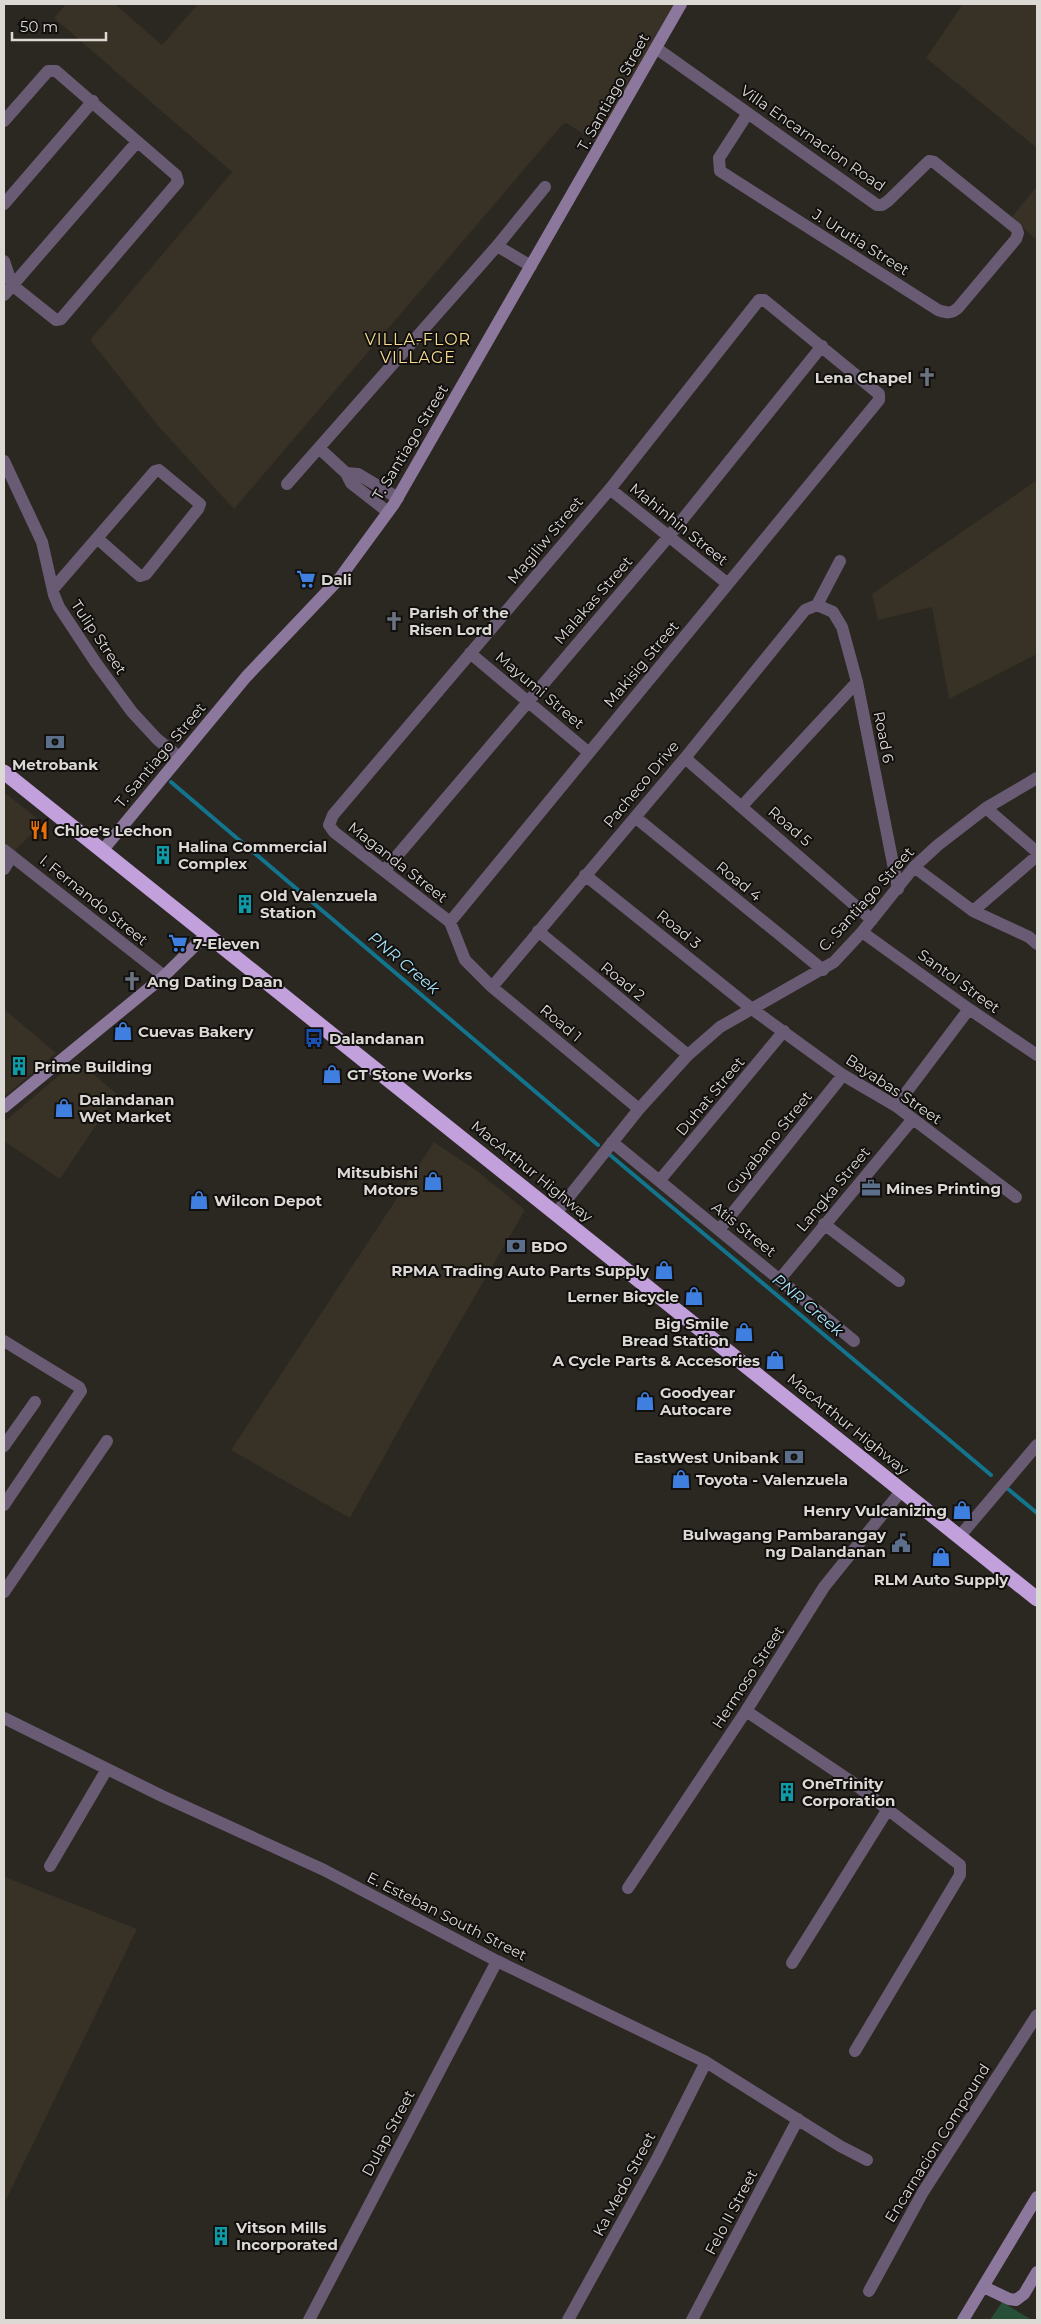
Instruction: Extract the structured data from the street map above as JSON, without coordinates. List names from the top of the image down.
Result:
{
  "streets": {
    "highway": ["MacArthur Highway"],
    "main road": ["T. Santiago Street"],
    "street": [
      "Villa Encarnacion Road",
      "J. Urutia Street",
      "Mahinhin Street",
      "Magiliw Street",
      "Malakas Street",
      "Tulip Street",
      "Makisig Street",
      "Mayumi Street",
      "Road 6",
      "Pacheco Drive",
      "Road 5",
      "Maganda Street",
      "Road 4",
      "C. Santiago Street",
      "I. Fernando Street",
      "Road 3",
      "Road 2",
      "Santol Street",
      "Road 1",
      "Bayabas Street",
      "Duhat Street",
      "Guyabano Street",
      "Langka Street",
      "Atis Street",
      "Hermoso Street",
      "E. Esteban South Street",
      "Dulap Street",
      "Encarnacion Compound",
      "Ka Medo Street",
      "Felo II Street"
    ]
  },
  "crossings": [
    ["T. Santiago Street", "Villa Encarnacion Road"],
    ["T. Santiago Street", "Tulip Street"],
    ["T. Santiago Street", "MacArthur Highway"],
    ["Villa Encarnacion Road", "J. Urutia Street"],
    ["Mahinhin Street", "Magiliw Street"],
    ["Mahinhin Street", "Malakas Street"],
    ["Mahinhin Street", "Makisig Street"],
    ["Magiliw Street", "Malakas Street"],
    ["Magiliw Street", "Makisig Street"],
    ["Magiliw Street", "Mayumi Street"],
    ["Magiliw Street", "Maganda Street"],
    ["Malakas Street", "Makisig Street"],
    ["Malakas Street", "Mayumi Street"],
    ["Malakas Street", "Maganda Street"],
    ["Makisig Street", "Mayumi Street"],
    ["Makisig Street", "Maganda Street"],
    ["Makisig Street", "Road 1"],
    ["Road 6", "Pacheco Drive"],
    ["Road 6", "C. Santiago Street"],
    ["Pacheco Drive", "Road 5"],
    ["Pacheco Drive", "Road 4"],
    ["Pacheco Drive", "Road 3"],
    ["Pacheco Drive", "Road 2"],
    ["Pacheco Drive", "Road 1"],
    ["Road 5", "C. Santiago Street"],
    ["Maganda Street", "Road 1"],
    ["Road 4", "C. Santiago Street"],
    ["C. Santiago Street", "Road 3"],
    ["C. Santiago Street", "Road 2"],
    ["C. Santiago Street", "Santol Street"],
    ["C. Santiago Street", "Road 1"],
    ["C. Santiago Street", "Bayabas Street"],
    ["C. Santiago Street", "MacArthur Highway"],
    ["C. Santiago Street", "Atis Street"],
    ["Road 3", "Bayabas Street"],
    ["Bayabas Street", "Duhat Street"],
    ["Bayabas Street", "Guyabano Street"],
    ["Bayabas Street", "Langka Street"],
    ["Duhat Street", "Atis Street"],
    ["Guyabano Street", "Atis Street"],
    ["MacArthur Highway", "Hermoso Street"],
    ["Langka Street", "Atis Street"],
    ["E. Esteban South Street", "Dulap Street"],
    ["E. Esteban South Street", "Ka Medo Street"],
    ["E. Esteban South Street", "Felo II Street"]
  ],
  "districts": ["VILLA-FLOR VILLAGE"],
  "water": ["PNR Creek"],
  "places": {
    "church": ["Lena Chapel", "Parish of the Risen Lord", "Ang Dating Daan"],
    "supermarket": ["Dali", "7-Eleven"],
    "bank": ["Metrobank", "BDO", "EastWest Unibank"],
    "restaurant": ["Chloe's Lechon"],
    "building": [
      "Halina Commercial Complex",
      "Old Valenzuela Station",
      "Prime Building",
      "OneTrinity Corporation",
      "Vitson Mills Incorporated"
    ],
    "shop": [
      "Cuevas Bakery",
      "GT Stone Works",
      "Dalandanan Wet Market",
      "Mitsubishi Motors",
      "Wilcon Depot",
      "RPMA Trading Auto Parts Supply",
      "Lerner Bicycle",
      "Big Smile Bread Station",
      "A Cycle Parts & Accesories",
      "Goodyear Autocare",
      "Toyota - Valenzuela",
      "Henry Vulcanizing",
      "RLM Auto Supply"
    ],
    "bus stop": ["Dalandanan"],
    "office": ["Mines Printing"],
    "public building": ["Bulwagang Pambarangay ng Dalandanan"]
  },
  "scale_bar": "50 m"
}
